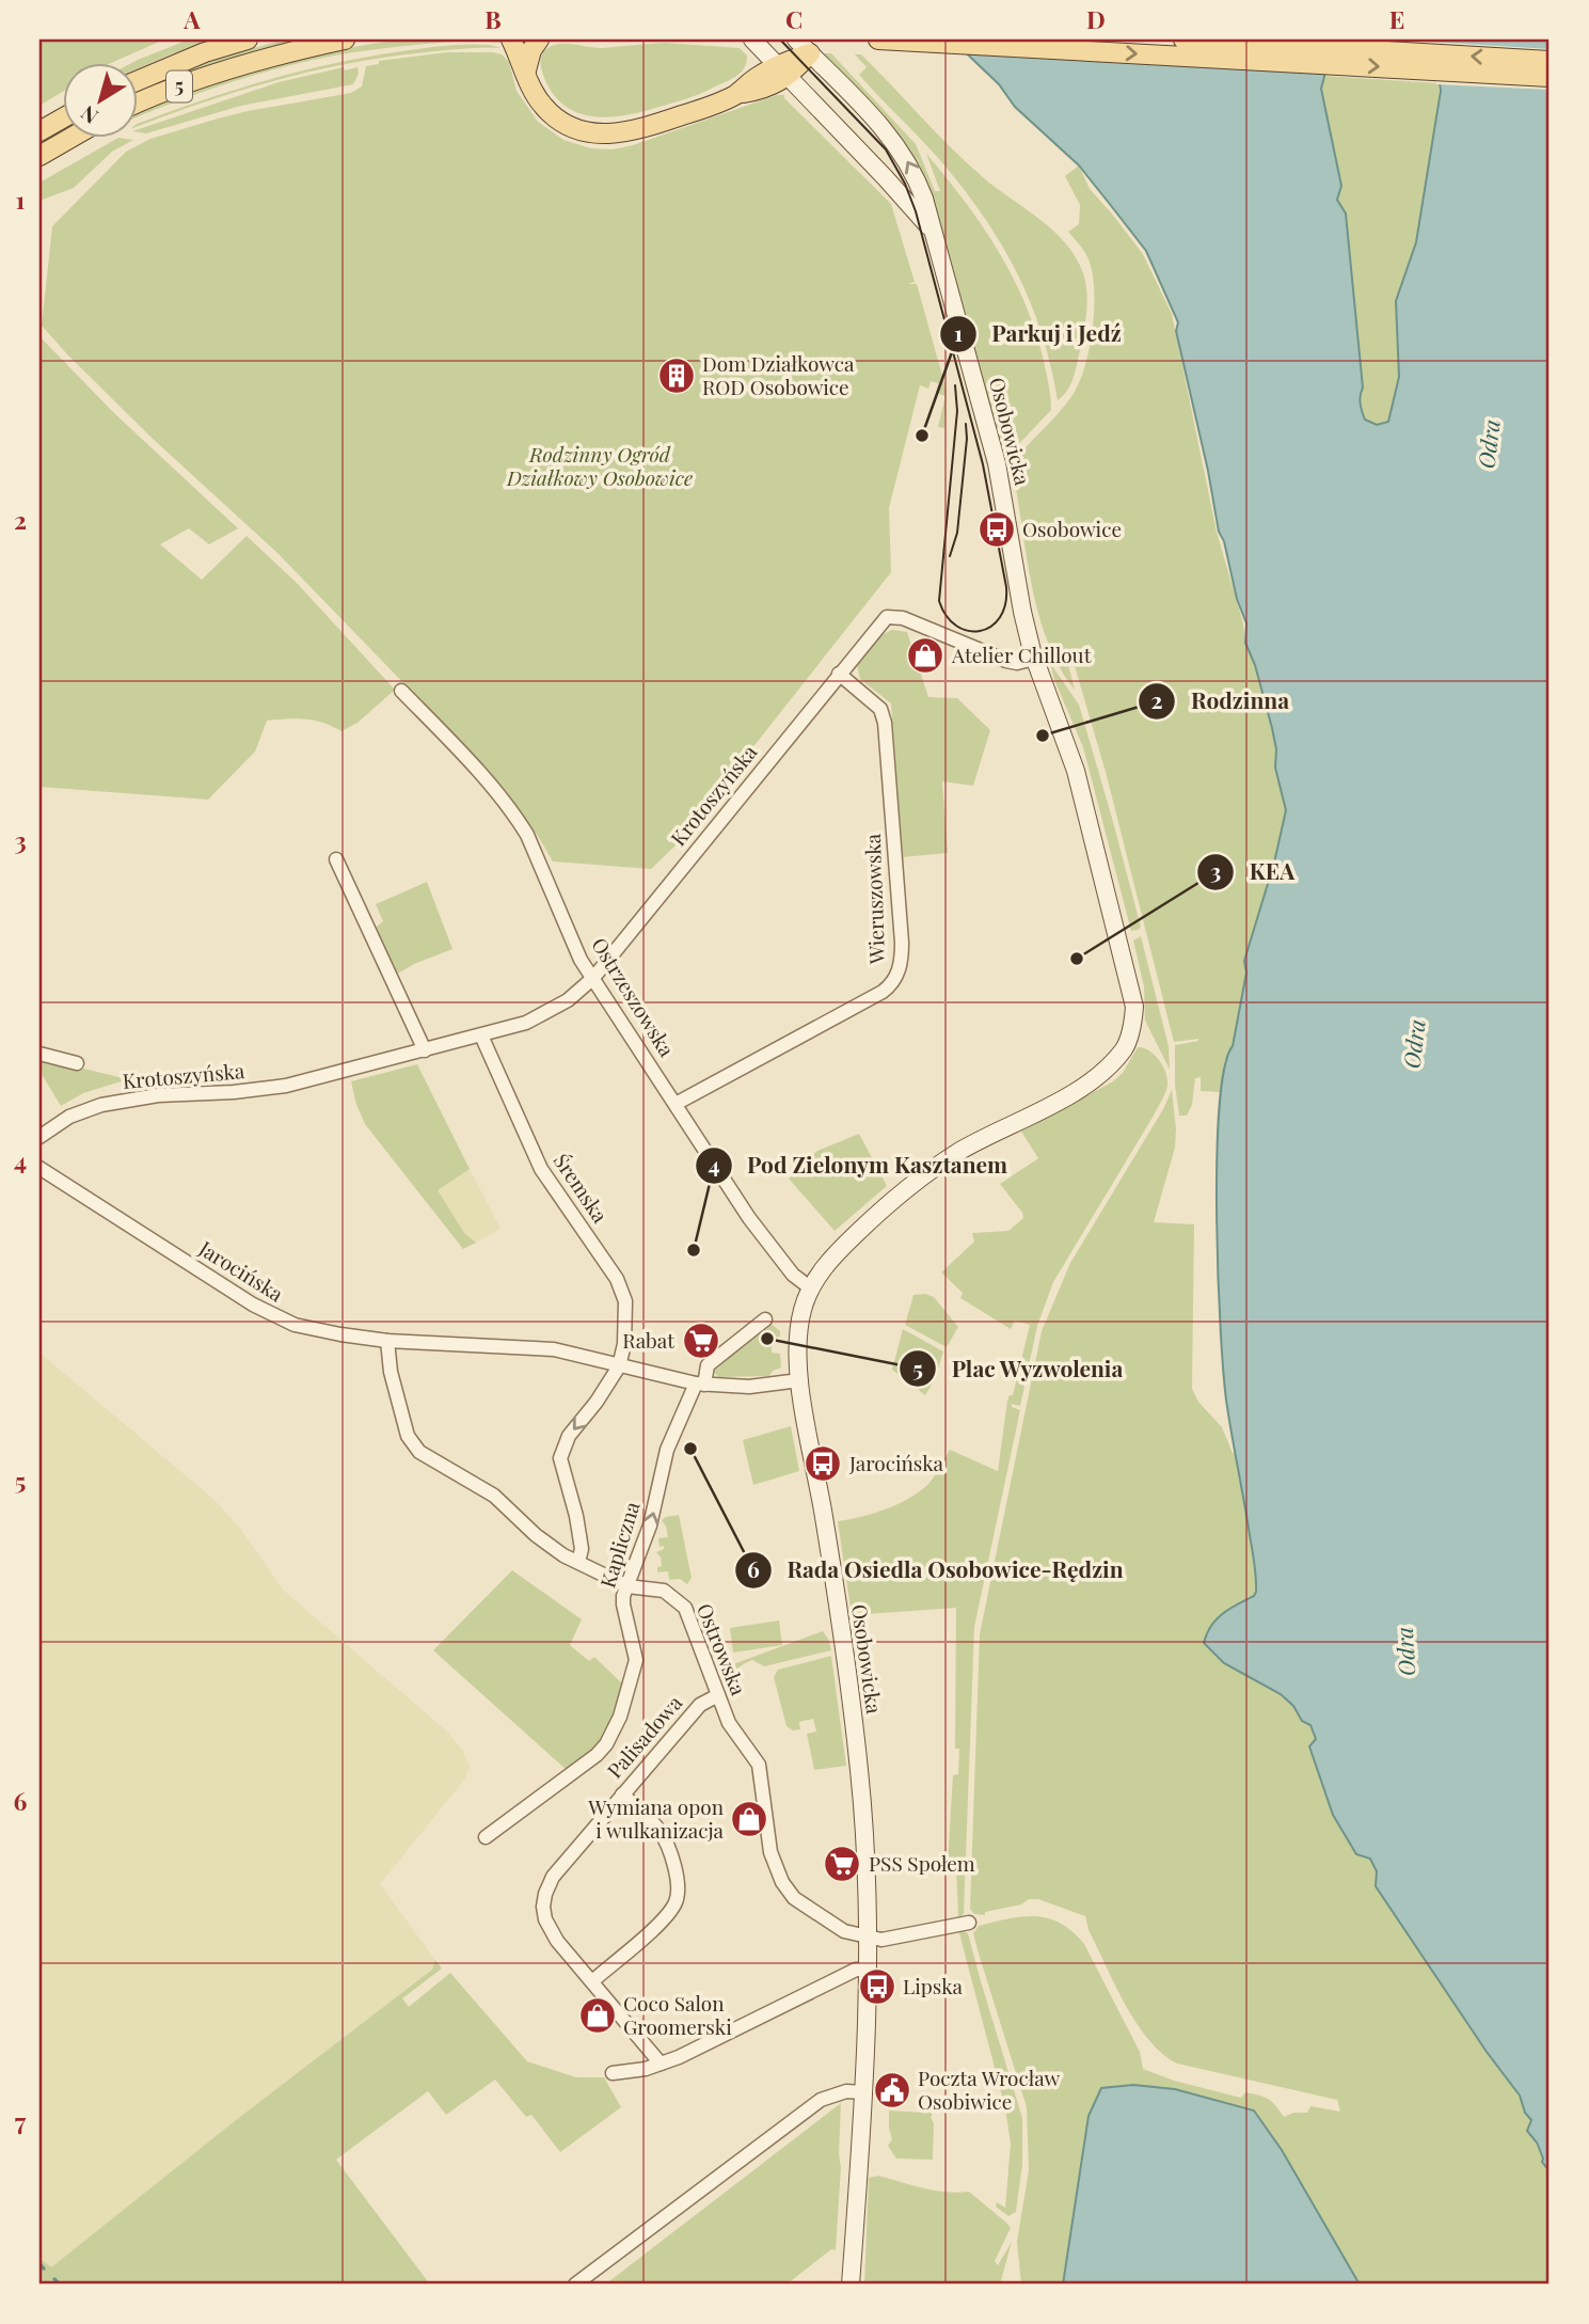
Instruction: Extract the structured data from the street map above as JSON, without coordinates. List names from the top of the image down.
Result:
{
  "streets": {
    "main road": ["5"],
    "street": [
      "Osobowicka",
      "Krotoszyńska",
      "Wieruszowska",
      "Ostrzeszowska",
      "Śremska",
      "Jarocińska",
      "Kapliczna",
      "Ostrowska",
      "Palisadowa"
    ]
  },
  "crossings": [
    ["Osobowicka", "Krotoszyńska"],
    ["Osobowicka", "Ostrzeszowska"],
    ["Osobowicka", "Jarocińska"],
    ["Osobowicka", "Ostrowska"],
    ["Krotoszyńska", "Wieruszowska"],
    ["Krotoszyńska", "Ostrzeszowska"],
    ["Krotoszyńska", "Śremska"],
    ["Wieruszowska", "Ostrzeszowska"],
    ["Śremska", "Jarocińska"],
    ["Jarocińska", "Kapliczna"],
    ["Jarocińska", "Ostrowska"],
    ["Kapliczna", "Ostrowska"],
    ["Ostrowska", "Palisadowa"]
  ],
  "water": ["Odra"],
  "parks": ["Rodzinny Ogród Działkowy Osobowice"],
  "places": {
    "building": ["Dom Działkowca ROD Osobowice"],
    "other": [
      "Parkuj i Jedź",
      "Rodzinna",
      "KEA",
      "Pod Zielonym Kasztanem",
      "Plac Wyzwolenia",
      "Rada Osiedla Osobowice-Rędzin"
    ],
    "bus stop": ["Osobowice", "Jarocińska", "Lipska"],
    "shop": ["Atelier Chillout", "Wymiana opon i wulkanizacja", "Coco Salon Groomerski"],
    "supermarket": ["Rabat", "PSS Społem"],
    "public building": ["Poczta Wrocław Osobiwice"]
  },
  "north": "bottom left",
  "grid": {
    "columns": [
      "A",
      "B",
      "C",
      "D",
      "E"
    ],
    "rows": [
      "1",
      "2",
      "3",
      "4",
      "5",
      "6",
      "7"
    ]
  }
}
